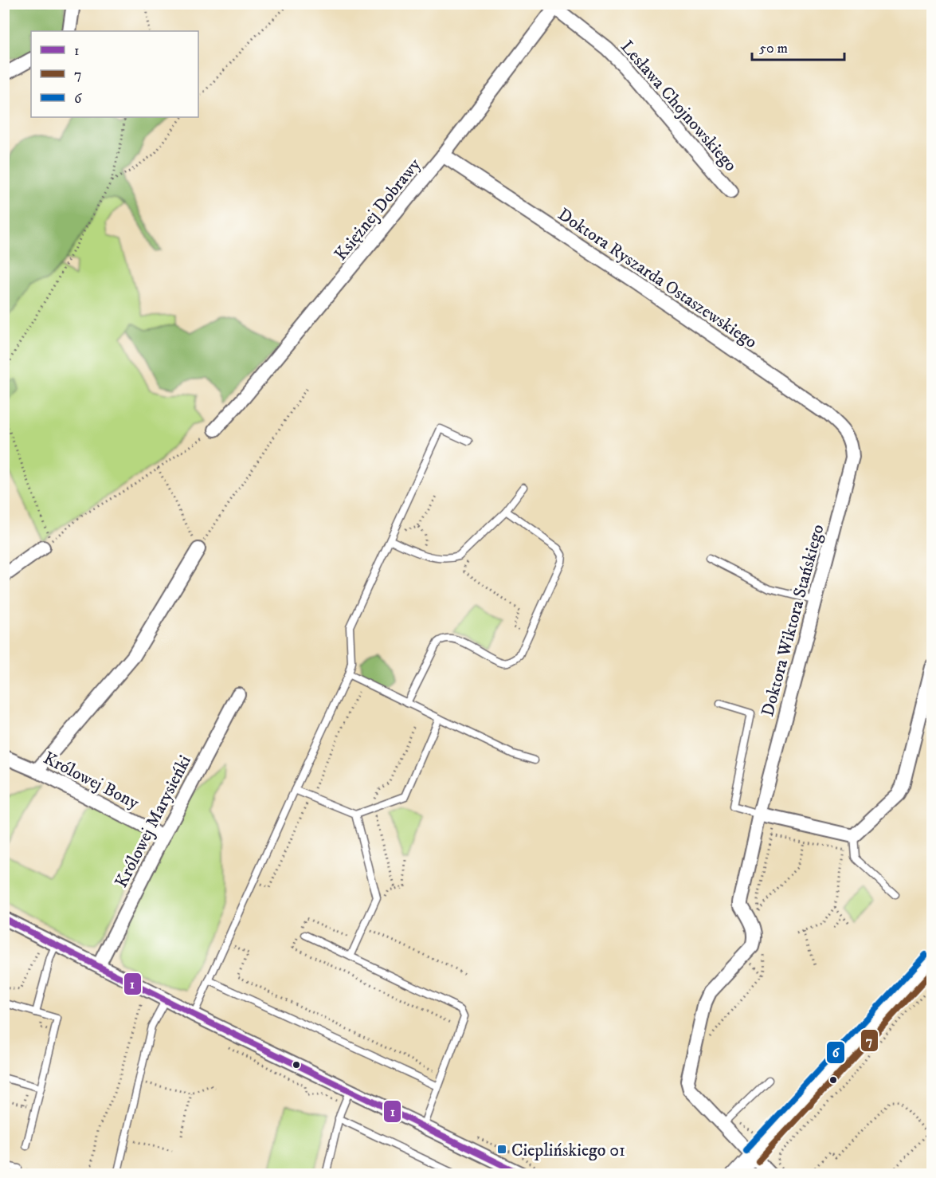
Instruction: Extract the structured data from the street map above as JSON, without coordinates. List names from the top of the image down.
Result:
{
  "streets": {
    "street": [
      "Lesława Chojnowskiego",
      "Księżnej Dobrawy",
      "Doktora Ryszarda Ostaszewskiego",
      "Doktora Wiktora Stańskiego",
      "Królowej Bony",
      "Królowej Marysieńki"
    ]
  },
  "crossings": [
    ["Lesława Chojnowskiego", "Księżnej Dobrawy"],
    ["Księżnej Dobrawy", "Doktora Ryszarda Ostaszewskiego"],
    ["Doktora Ryszarda Ostaszewskiego", "Doktora Wiktora Stańskiego"],
    ["Królowej Bony", "Królowej Marysieńki"]
  ],
  "places": {
    "transit": ["Cieplińskiego 01"]
  },
  "lines": ["transit line 1", "transit line 6", "transit line 7"],
  "legend": ["1", "7", "6"],
  "scale_bar": "50 m"
}
